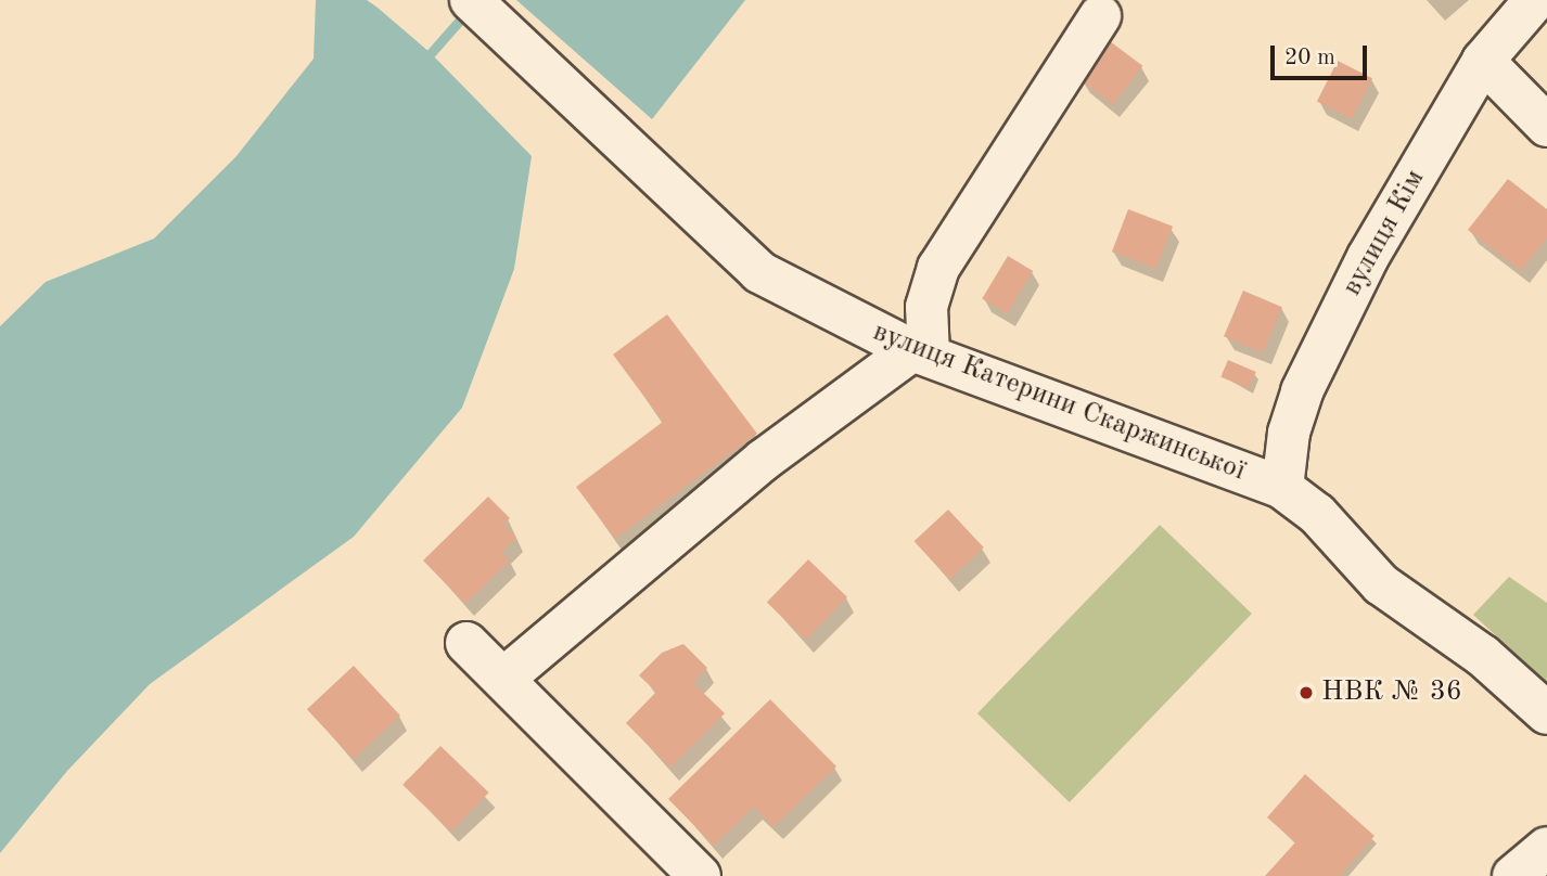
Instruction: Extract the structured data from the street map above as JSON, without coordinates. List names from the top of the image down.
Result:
{
  "streets": {
    "street": ["вулиця Кім", "вулиця Катерини Скаржинської"]
  },
  "crossings": [
    ["вулиця Кім", "вулиця Катерини Скаржинської"]
  ],
  "places": ["НВК № 36"],
  "scale_bar": "20 m"
}
